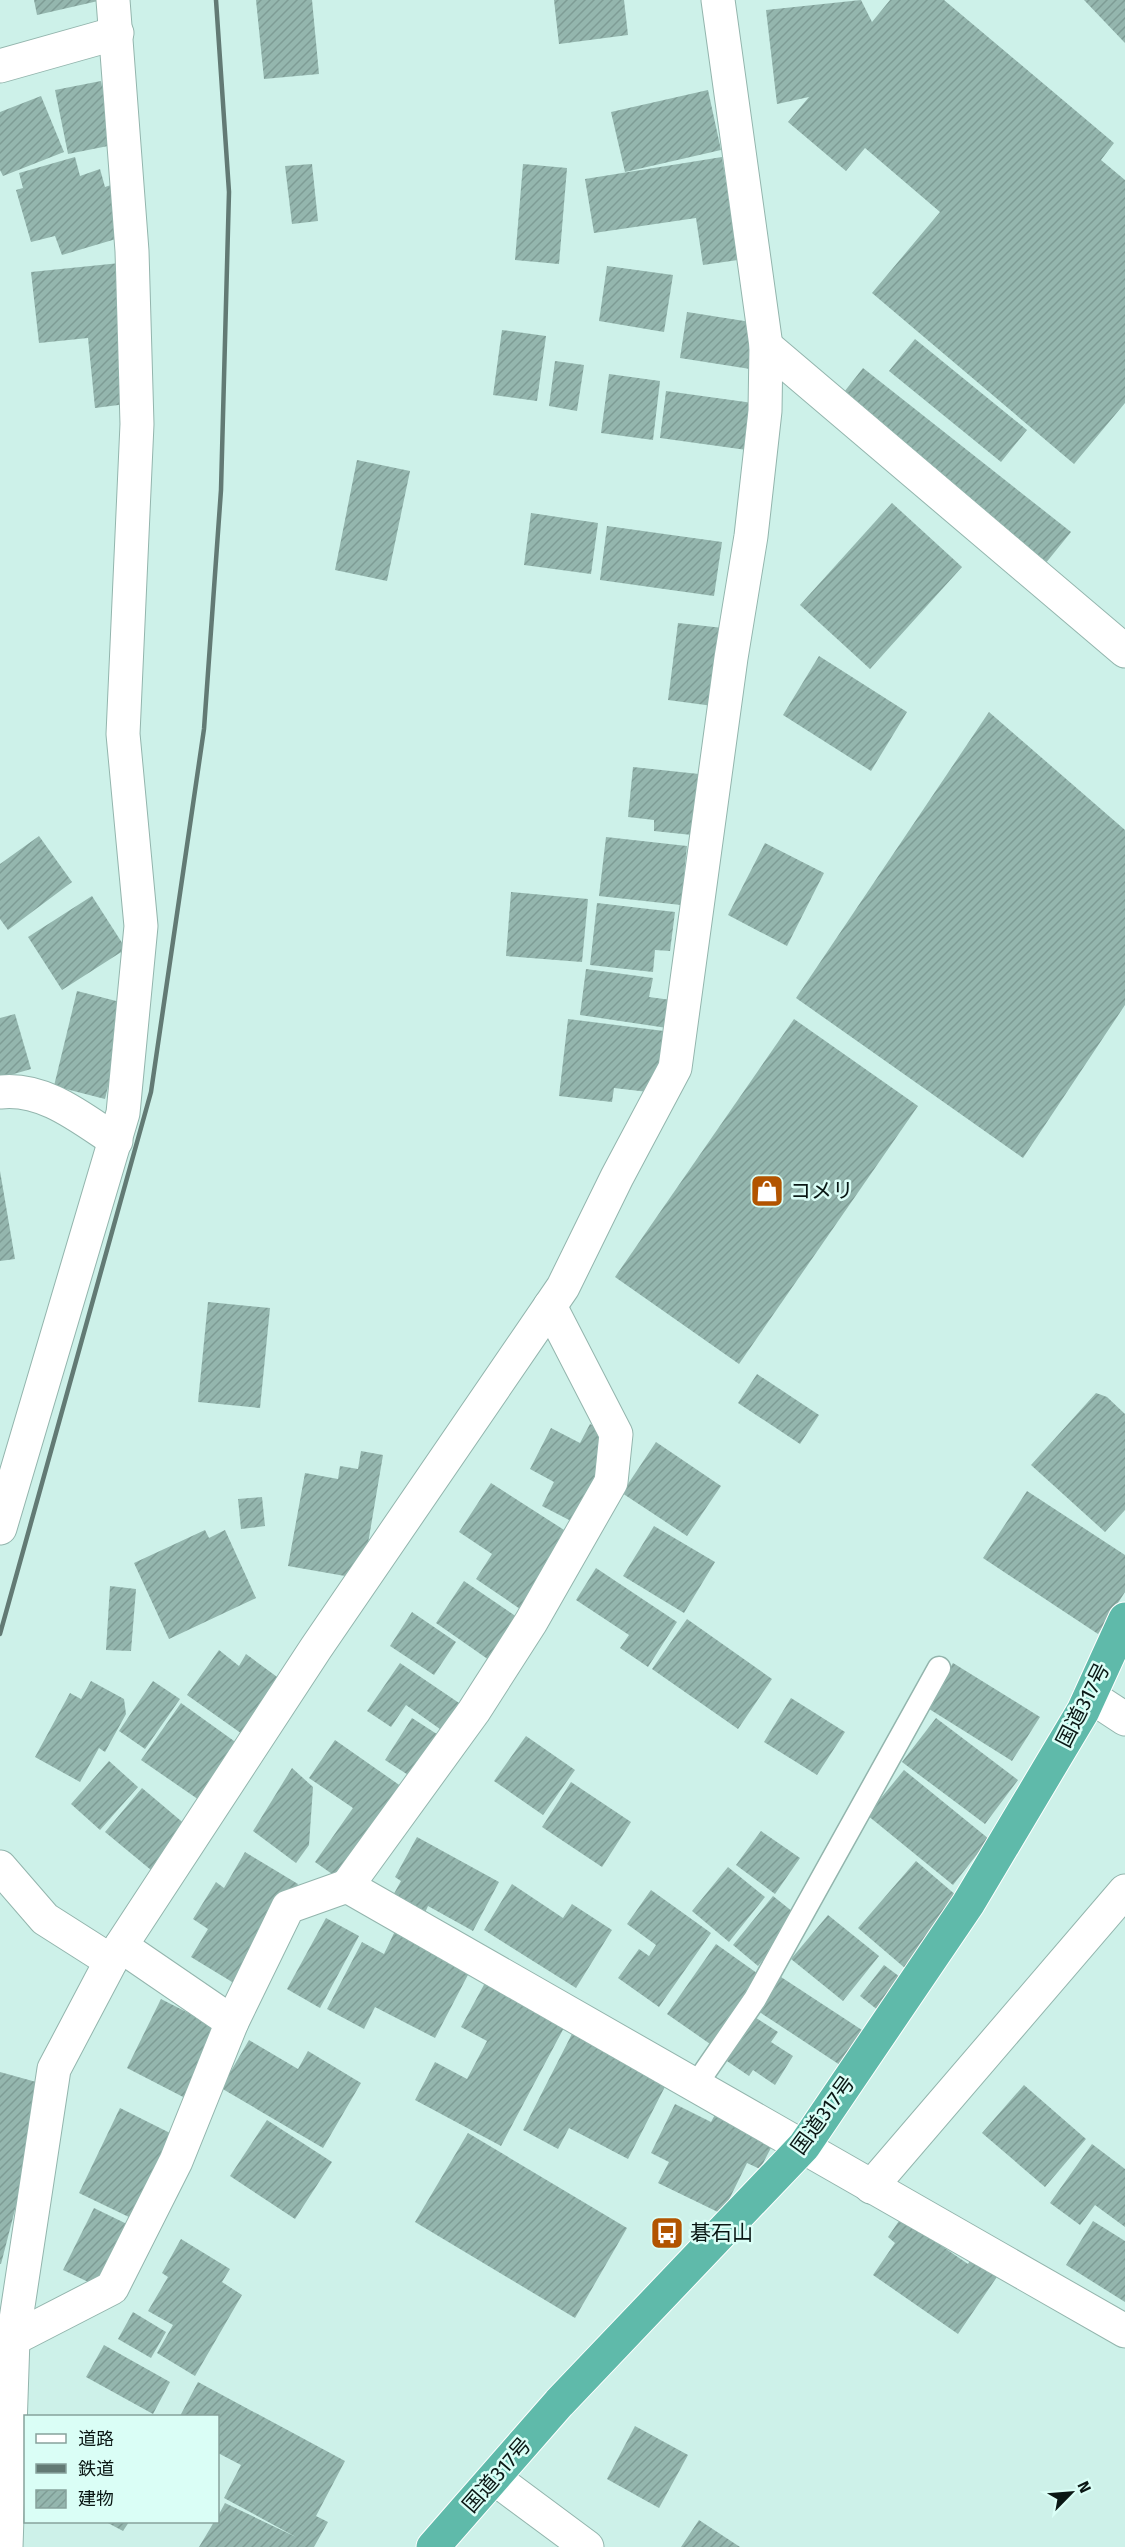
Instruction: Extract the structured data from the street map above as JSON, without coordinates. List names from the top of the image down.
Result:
{
  "streets": {
    "highway": ["国道317号"]
  },
  "places": {
    "shop": ["コメリ"],
    "bus stop": ["碁石山"]
  },
  "legend": ["道路", "鉄道", "建物"],
  "north": "top right"
}
